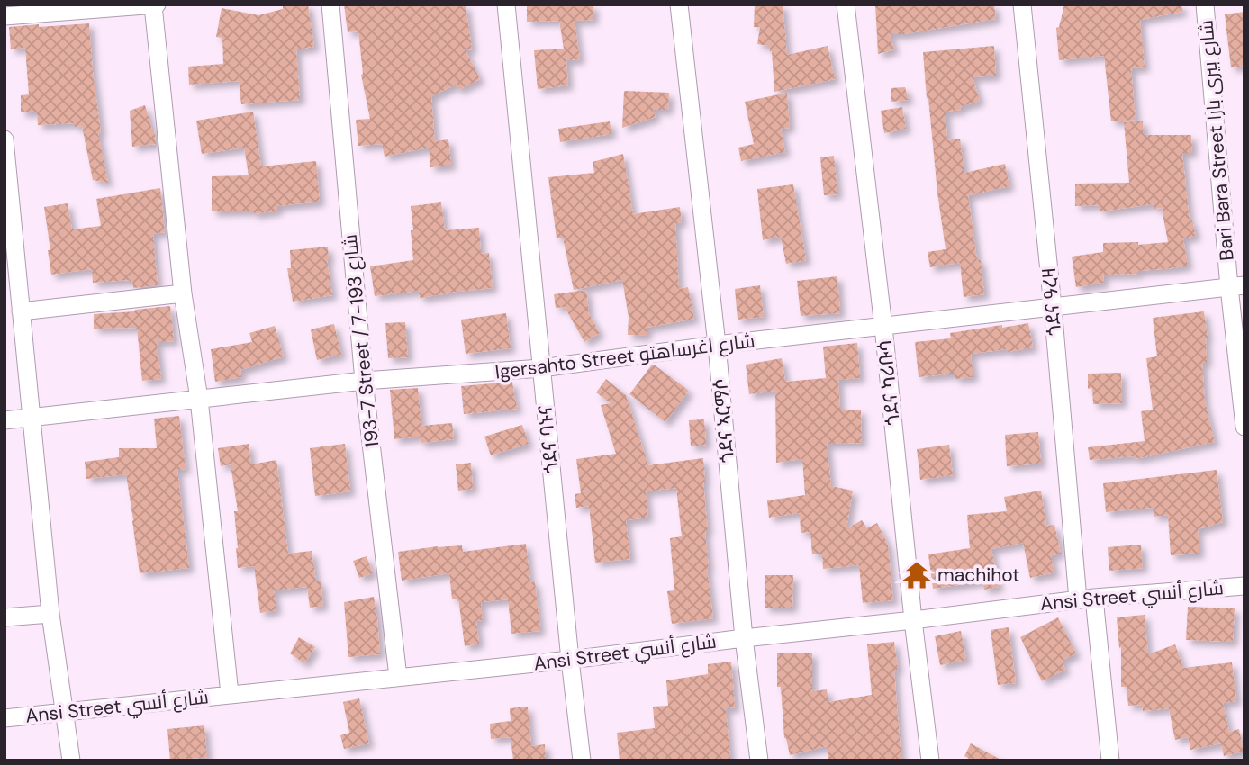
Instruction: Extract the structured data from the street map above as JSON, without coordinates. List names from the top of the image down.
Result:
{
  "streets": {
    "street": [
      "Bari Bara Street شارع بيرى بارا",
      "ጎደና ዓረዛ",
      "193-7 Street / شارع 193-7",
      "Igersahto Street شارع اغرساهتو",
      "ጎደና ካሪቡሳ",
      "ጎደና ኣርማሶ",
      "ጎደና ባኑና",
      "Ansi Street شارع أنسي"
    ]
  },
  "crossings": [
    ["Bari Bara Street شارع بيرى بارا", "Igersahto Street شارع اغرساهتو"],
    ["ጎደና ዓረዛ", "Igersahto Street شارع اغرساهتو"],
    ["ጎደና ዓረዛ", "Ansi Street شارع أنسي"],
    ["193-7 Street / شارع 193-7", "Igersahto Street شارع اغرساهتو"],
    ["193-7 Street / شارع 193-7", "Ansi Street شارع أنسي"],
    ["Igersahto Street شارع اغرساهتو", "ጎደና ካሪቡሳ"],
    ["Igersahto Street شارع اغرساهتو", "ጎደና ኣርማሶ"],
    ["Igersahto Street شارع اغرساهتو", "ጎደና ባኑና"],
    ["ጎደና ካሪቡሳ", "Ansi Street شارع أنسي"],
    ["ጎደና ኣርማሶ", "Ansi Street شارع أنسي"],
    ["ጎደና ባኑና", "Ansi Street شارع أنسي"]
  ],
  "places": {
    "temple": ["machihot"]
  }
}
